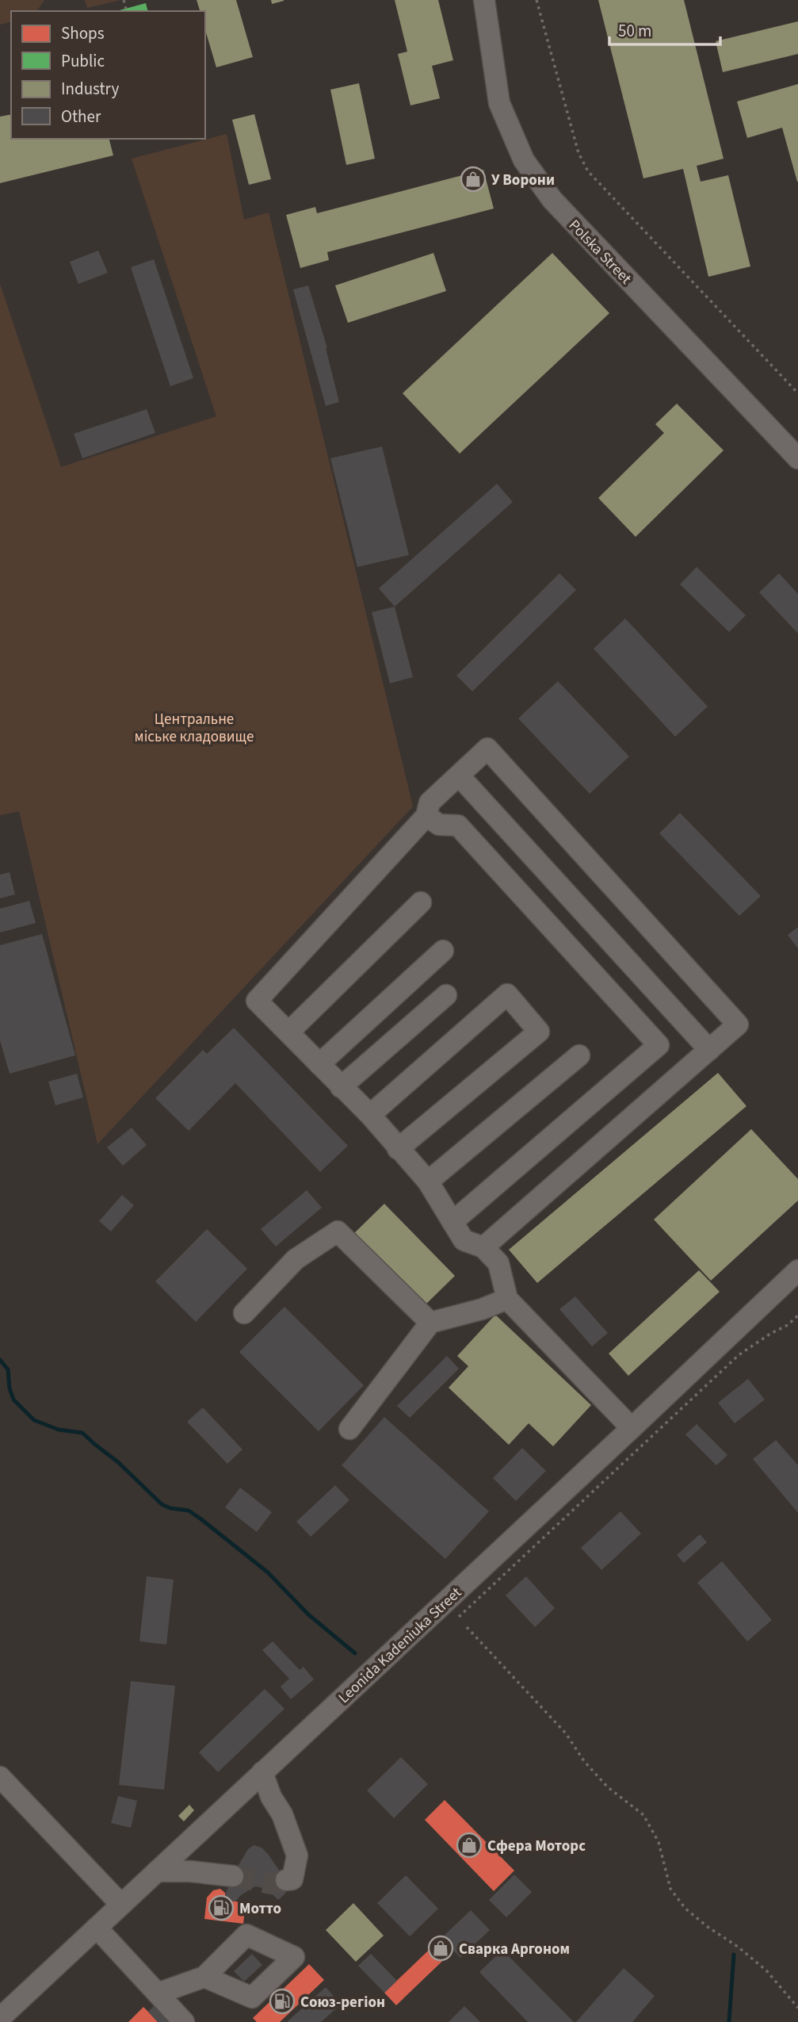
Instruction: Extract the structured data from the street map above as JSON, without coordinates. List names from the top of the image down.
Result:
{
  "streets": {
    "street": ["Polska Street", "Leonida Kadeniuka Street"]
  },
  "parks": ["Центральне міське кладовище"],
  "places": {
    "shop": ["У Ворони", "Сфера Моторс", "Сварка Аргоном"],
    "fuel station": ["Мотто", "Союз-регіон"]
  },
  "legend": [
    "Shops",
    "Public",
    "Industry",
    "Other"
  ],
  "scale_bar": "50 m"
}
